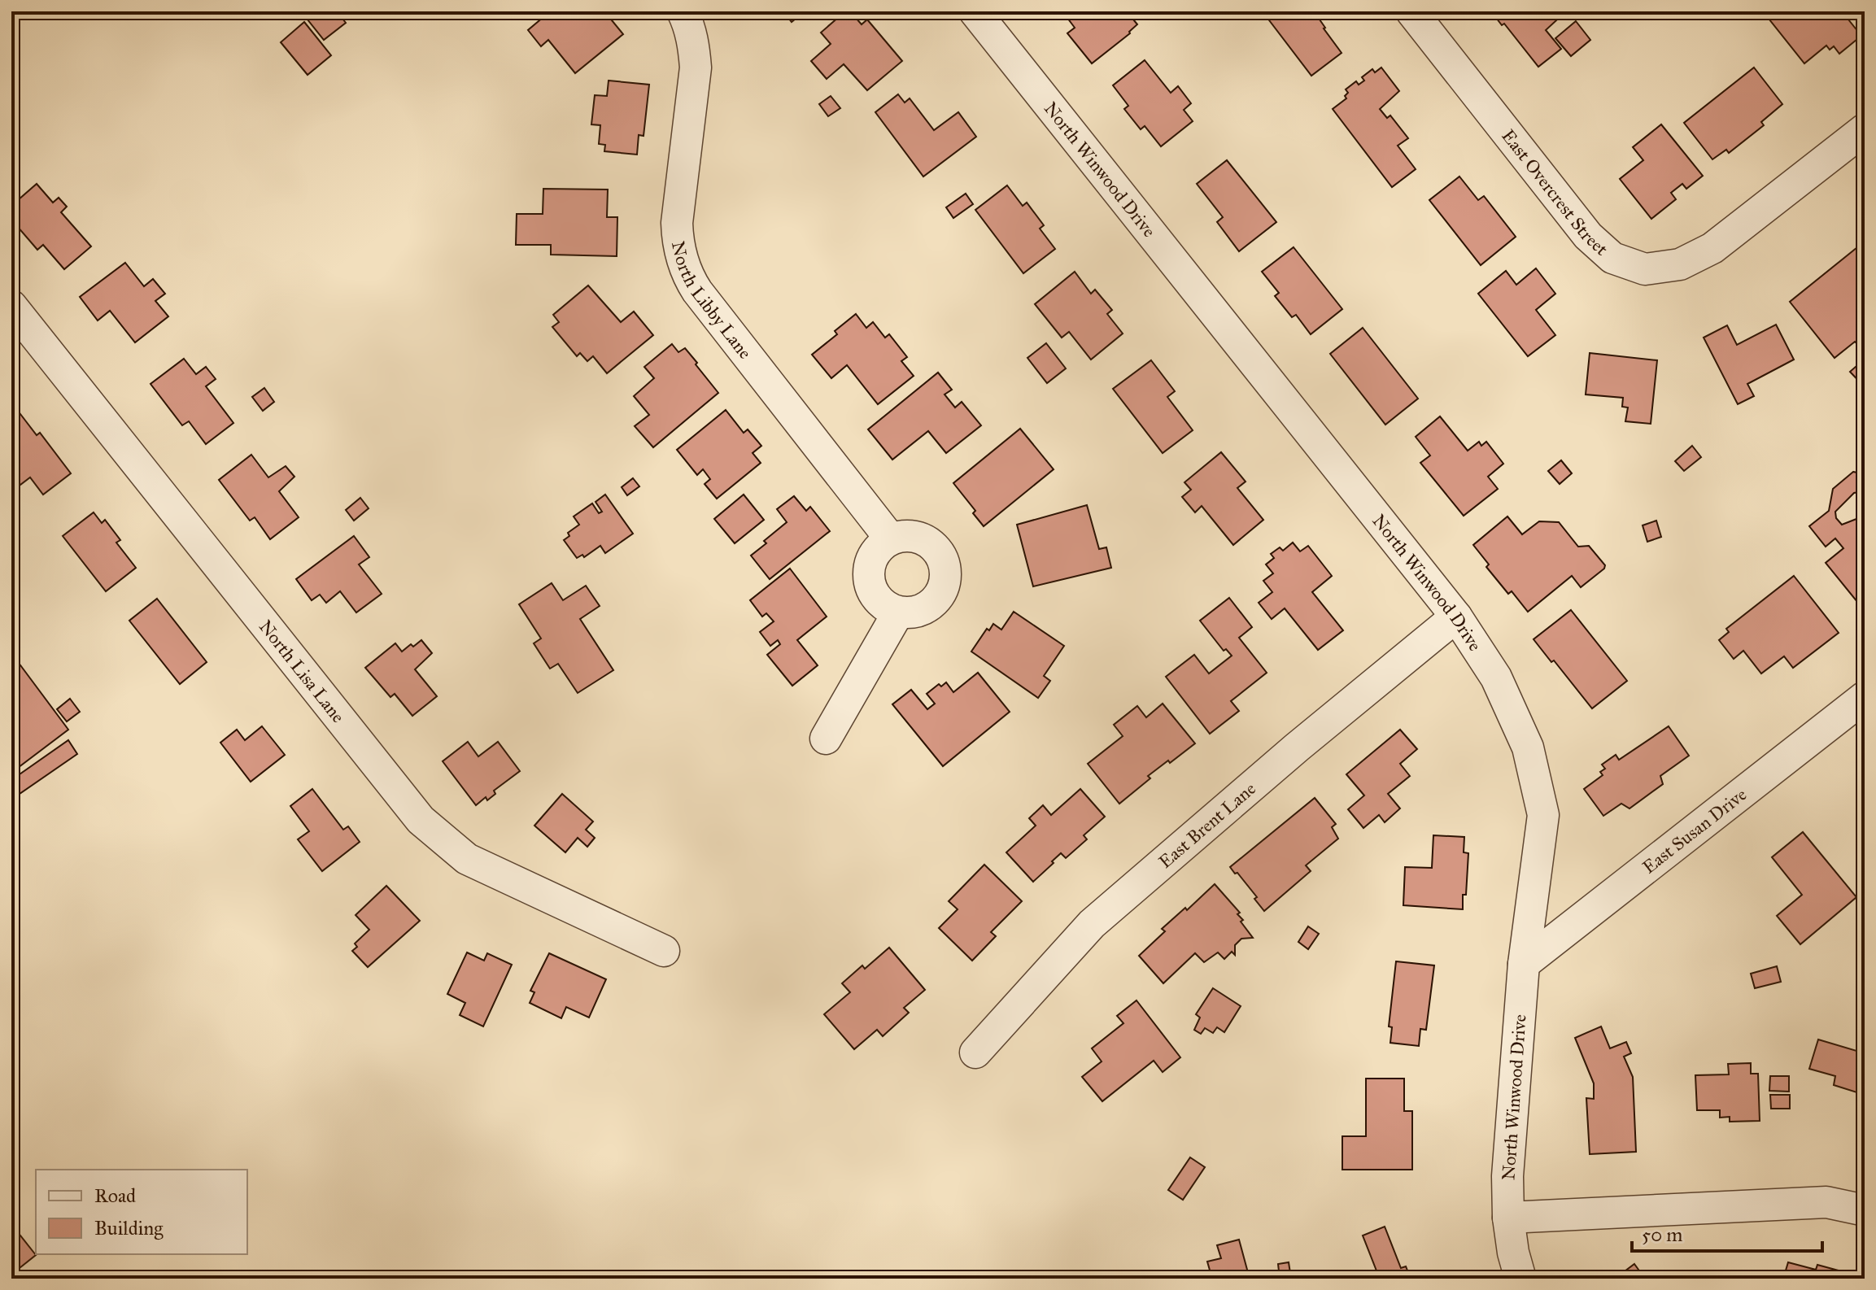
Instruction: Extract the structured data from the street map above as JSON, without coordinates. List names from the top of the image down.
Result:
{
  "streets": {
    "street": [
      "North Winwood Drive",
      "East Overcrest Street",
      "North Libby Lane",
      "North Lisa Lane",
      "East Brent Lane",
      "East Susan Drive"
    ]
  },
  "crossings": [
    ["North Winwood Drive", "East Brent Lane"],
    ["North Winwood Drive", "East Susan Drive"]
  ],
  "legend": ["Road", "Building"],
  "scale_bar": "50 m"
}
